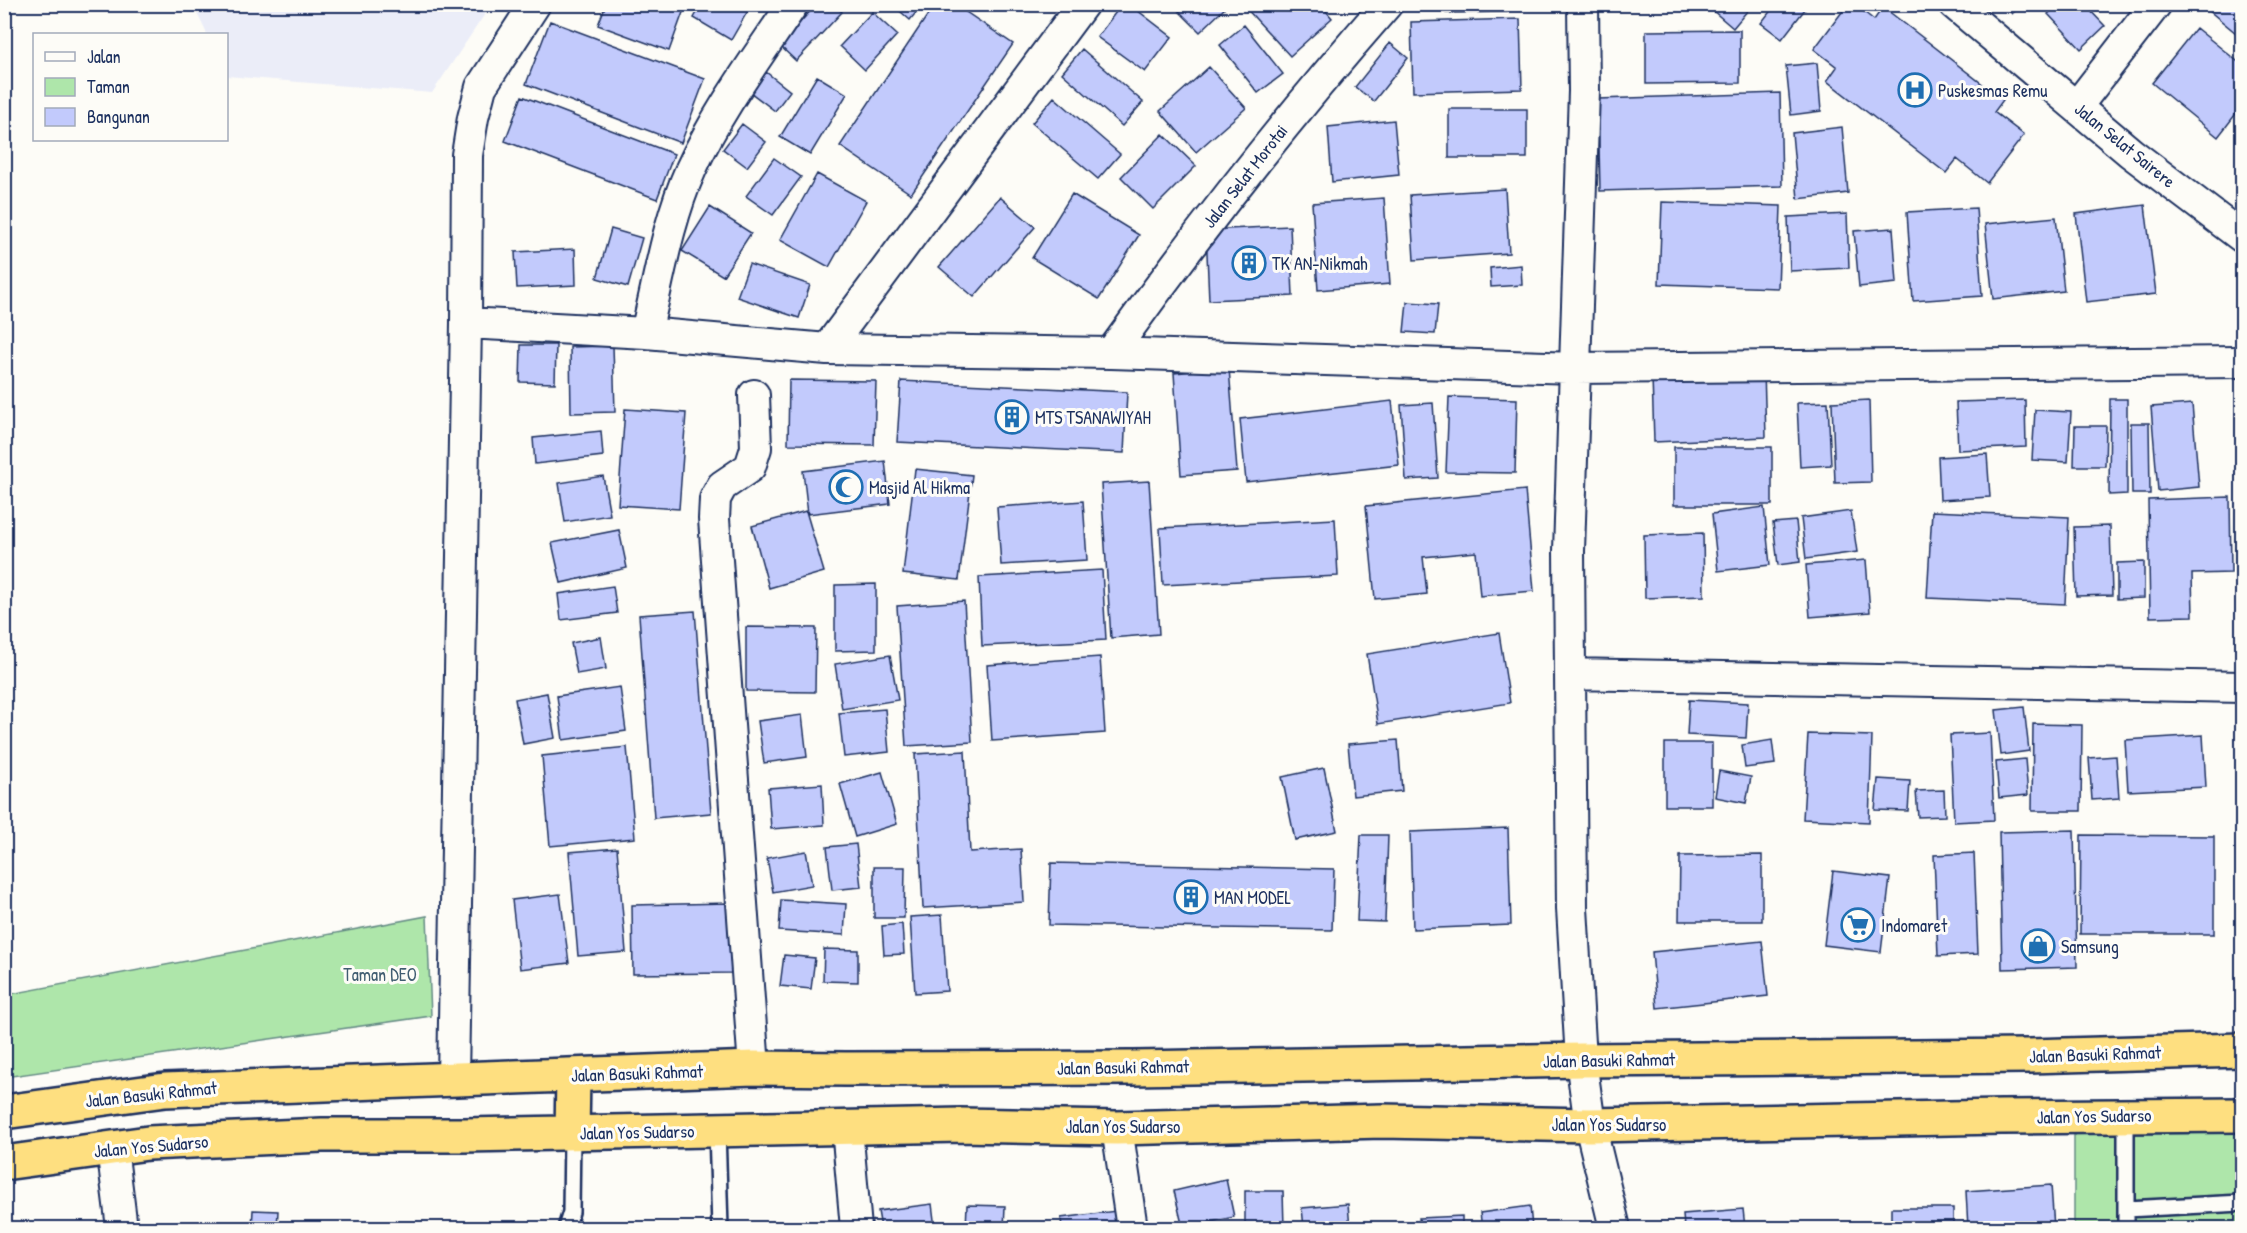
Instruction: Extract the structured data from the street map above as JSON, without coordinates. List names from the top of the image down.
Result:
{
  "streets": {
    "highway": ["Jalan Basuki Rahmat", "Jalan Yos Sudarso"],
    "street": ["Jalan Selat Sairere", "Jalan Selat Morotai"]
  },
  "parks": ["Taman DEO"],
  "places": {
    "hospital": ["Puskesmas Remu"],
    "building": ["TK AN-Nikmah", "MTS TSANAWIYAH", "MAN MODEL"],
    "mosque": ["Masjid Al Hikma"],
    "supermarket": ["Indomaret"],
    "shop": ["Samsung"]
  },
  "legend": ["Jalan", "Taman", "Bangunan"]
}
